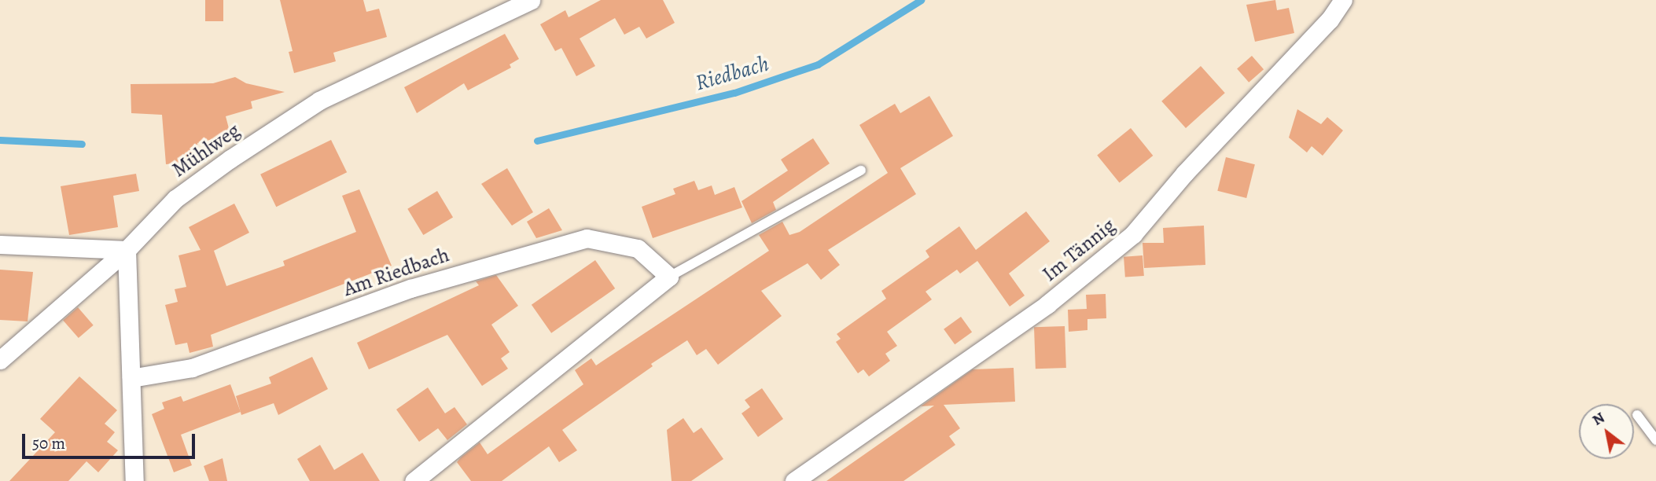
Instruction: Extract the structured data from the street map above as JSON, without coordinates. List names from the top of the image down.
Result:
{
  "streets": {
    "street": ["Mühlweg", "Im Tännig", "Am Riedbach"]
  },
  "water": ["Riedbach"],
  "scale_bar": "50 m",
  "north": "top left"
}
